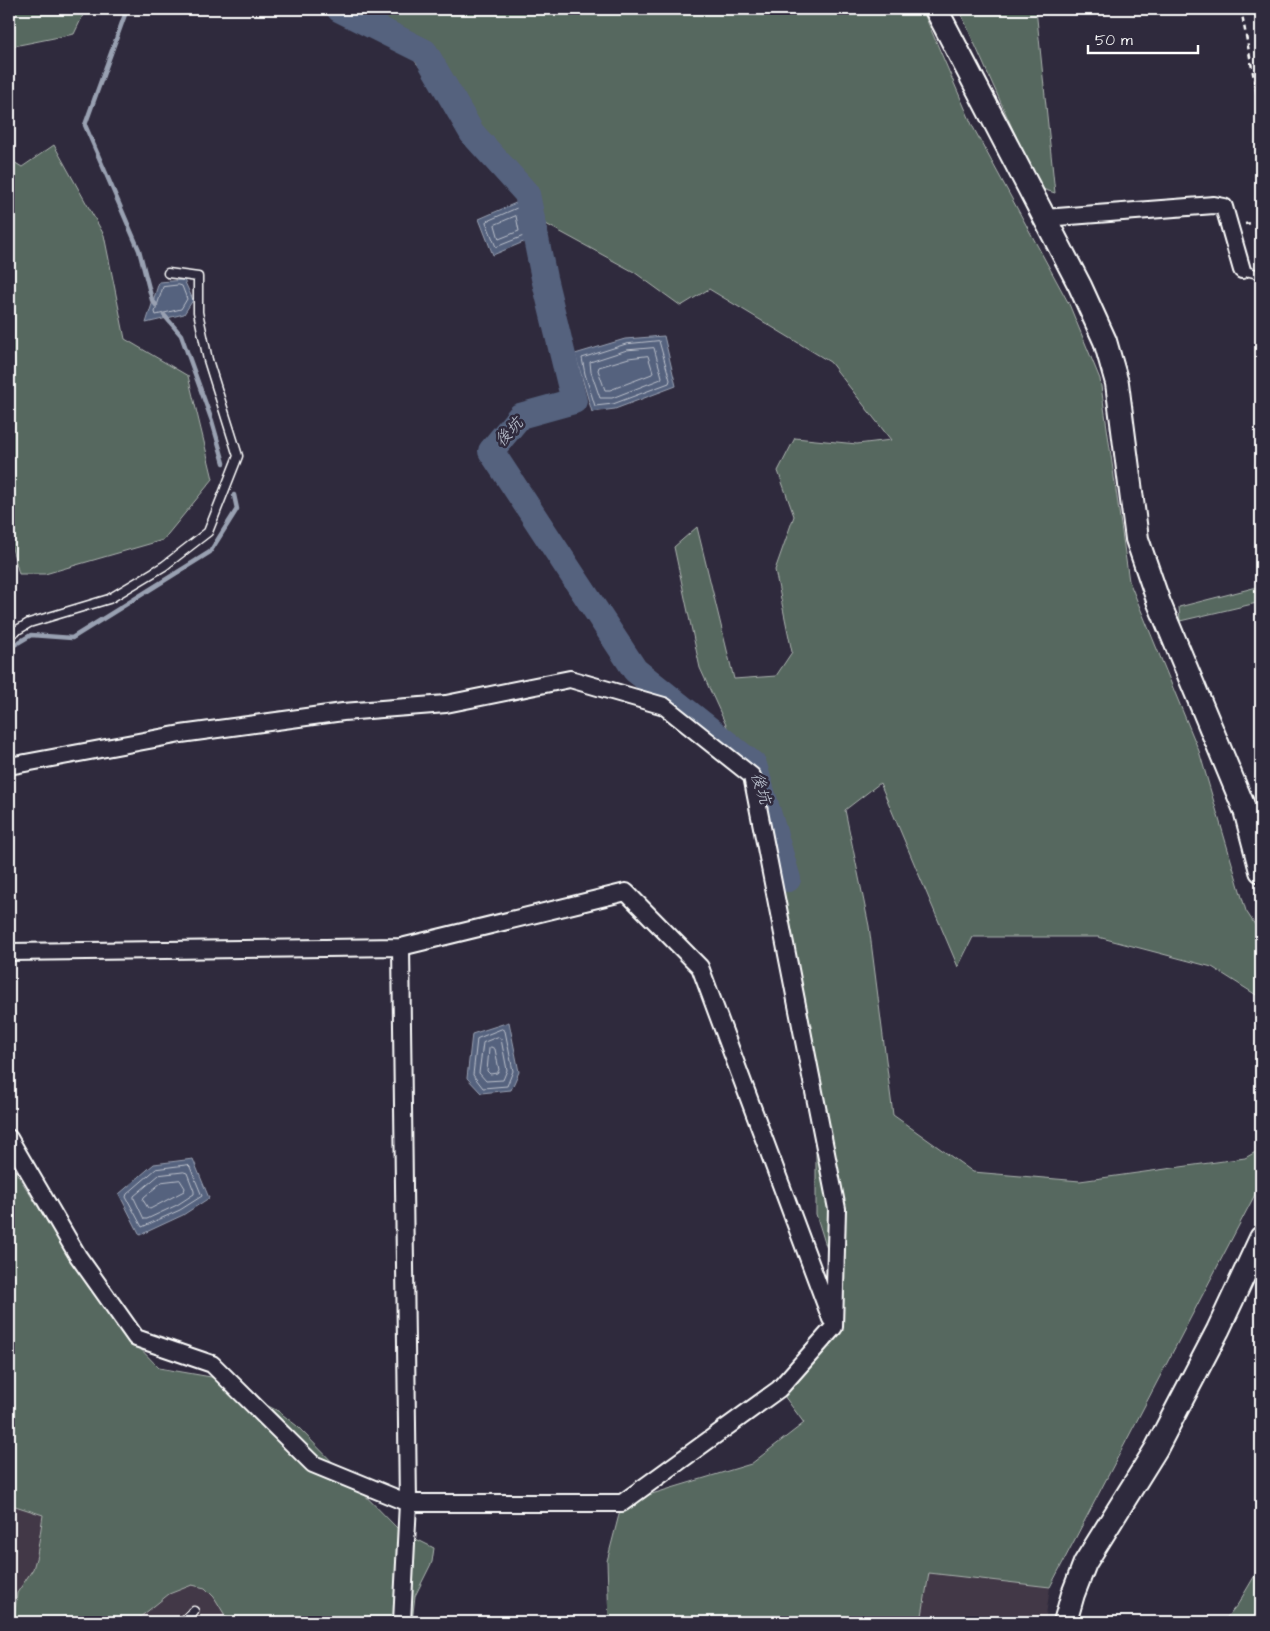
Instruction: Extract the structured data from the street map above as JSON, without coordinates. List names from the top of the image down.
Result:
{
  "water": ["後坑"],
  "scale_bar": "50 m"
}
